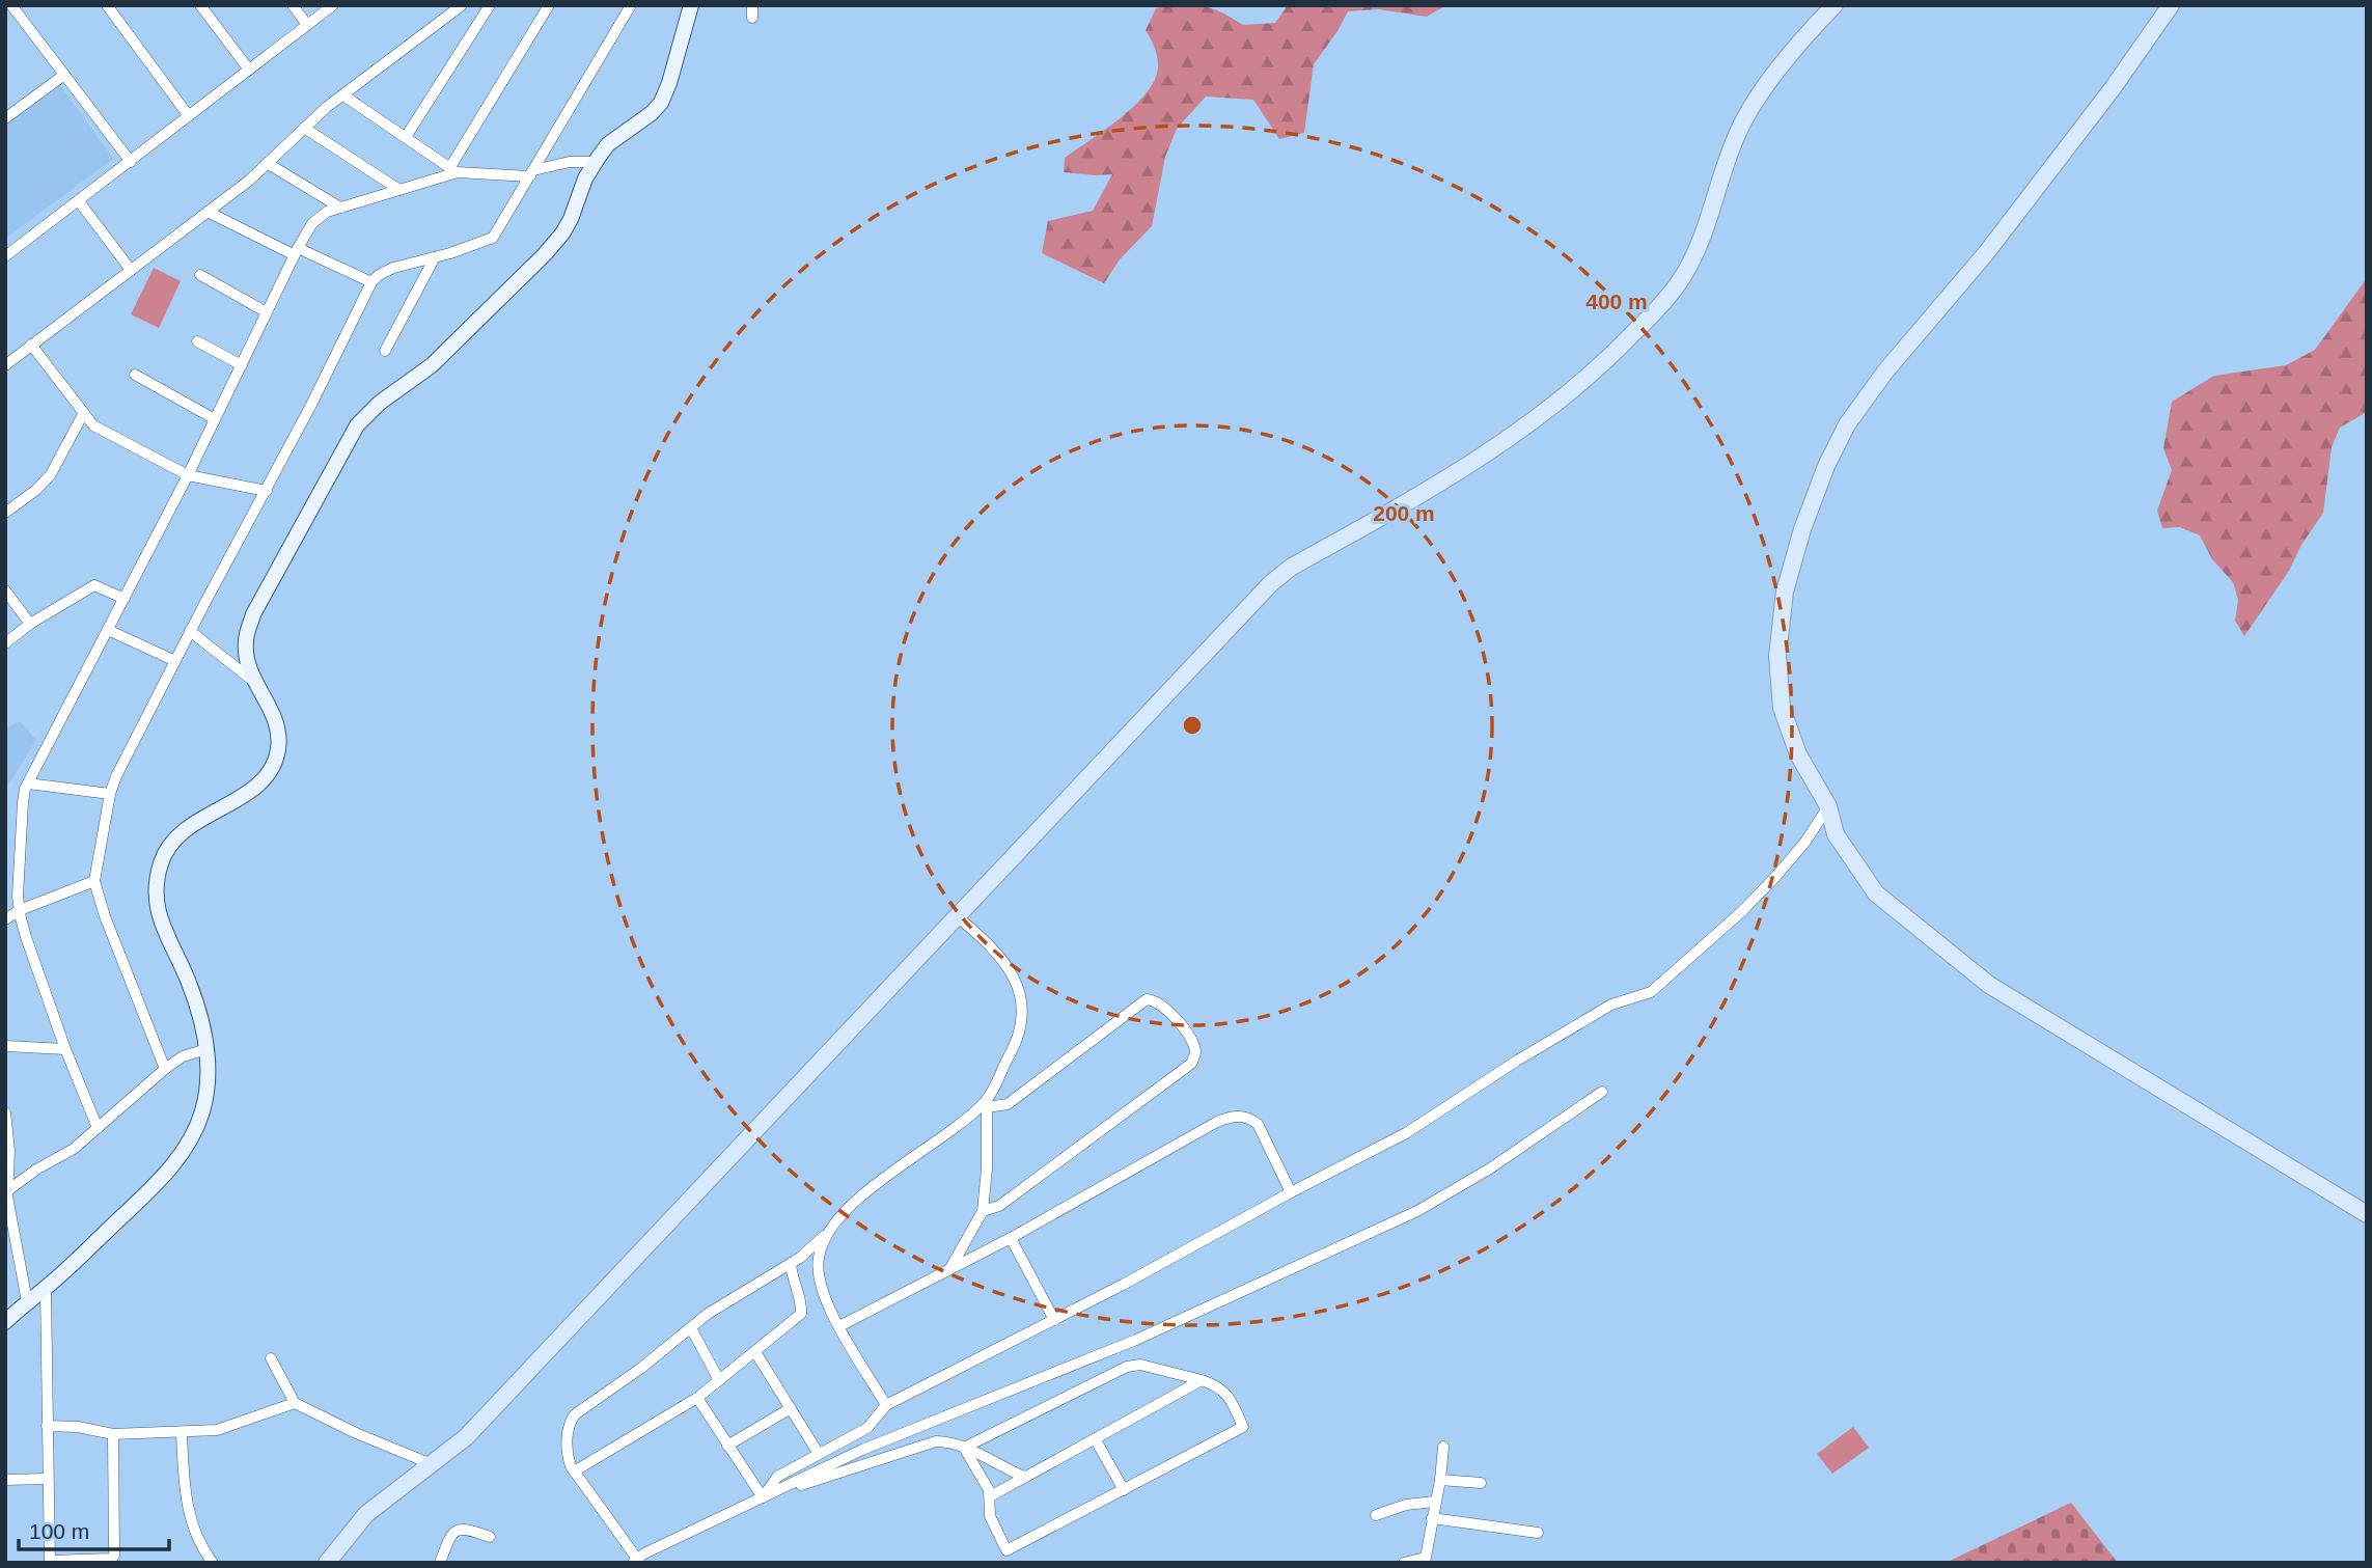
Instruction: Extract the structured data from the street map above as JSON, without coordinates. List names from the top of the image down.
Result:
{
  "scale_bar": "100 m",
  "rings": ["400 m", "200 m"]
}
